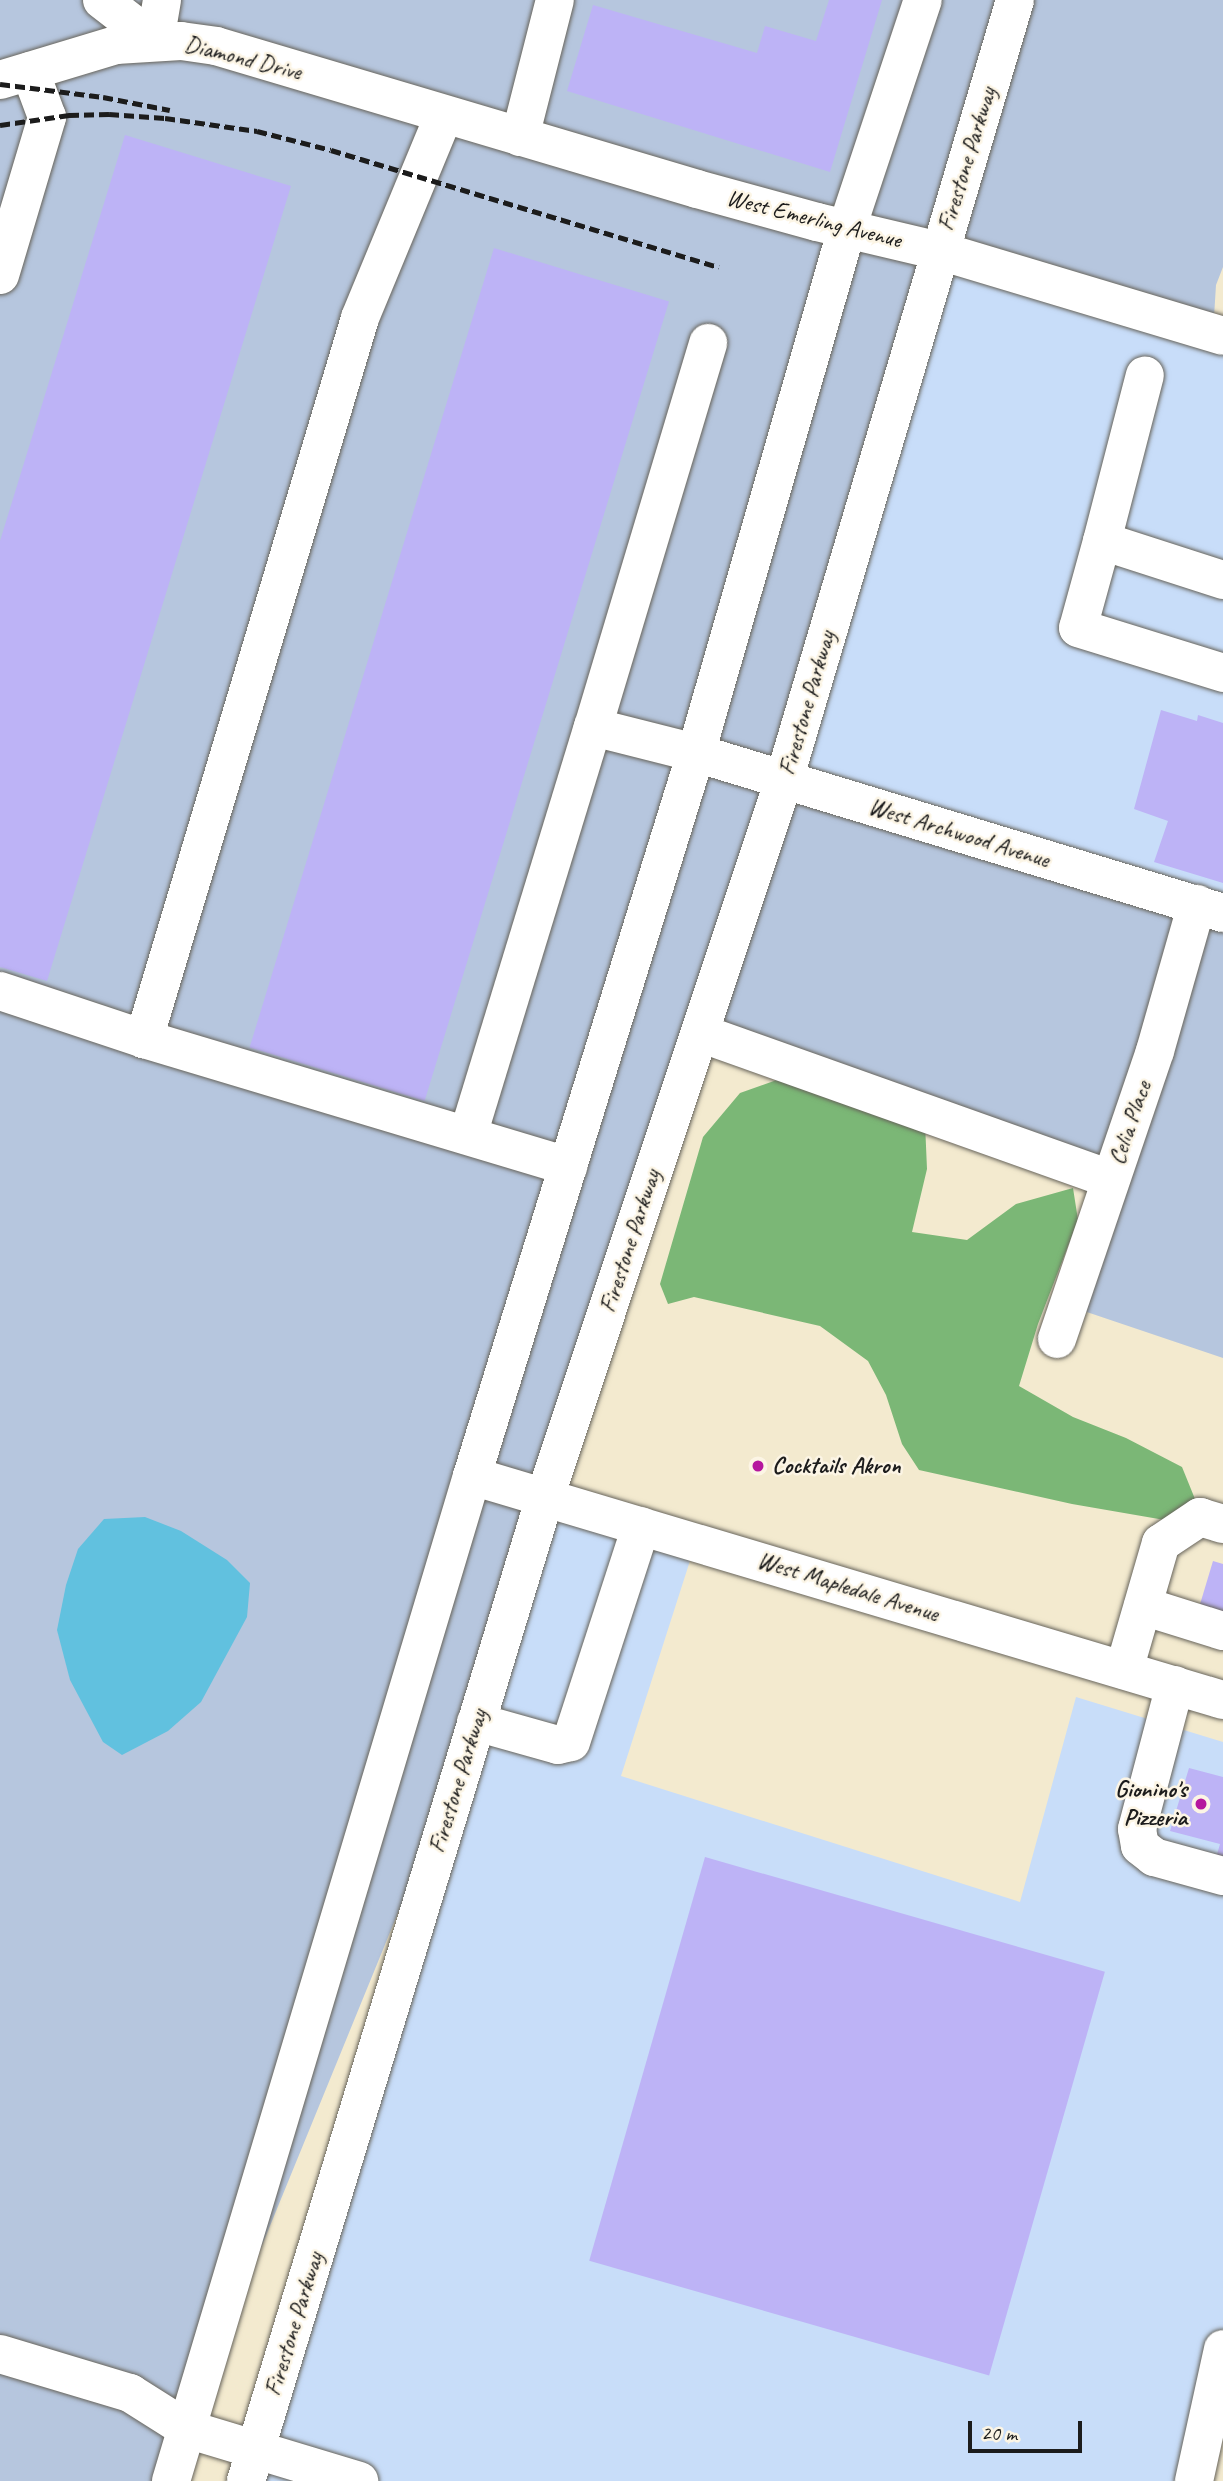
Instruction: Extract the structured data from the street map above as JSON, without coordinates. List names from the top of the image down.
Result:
{
  "streets": {
    "street": [
      "Diamond Drive",
      "Firestone Parkway",
      "West Emerling Avenue",
      "West Archwood Avenue",
      "Celia Place",
      "West Mapledale Avenue"
    ]
  },
  "crossings": [
    ["Diamond Drive", "West Emerling Avenue"],
    ["Firestone Parkway", "West Emerling Avenue"],
    ["Firestone Parkway", "West Archwood Avenue"],
    ["Firestone Parkway", "West Mapledale Avenue"],
    ["West Archwood Avenue", "Celia Place"]
  ],
  "places": ["Cocktails Akron", "Gionino's Pizzeria"],
  "scale_bar": "20 m"
}
